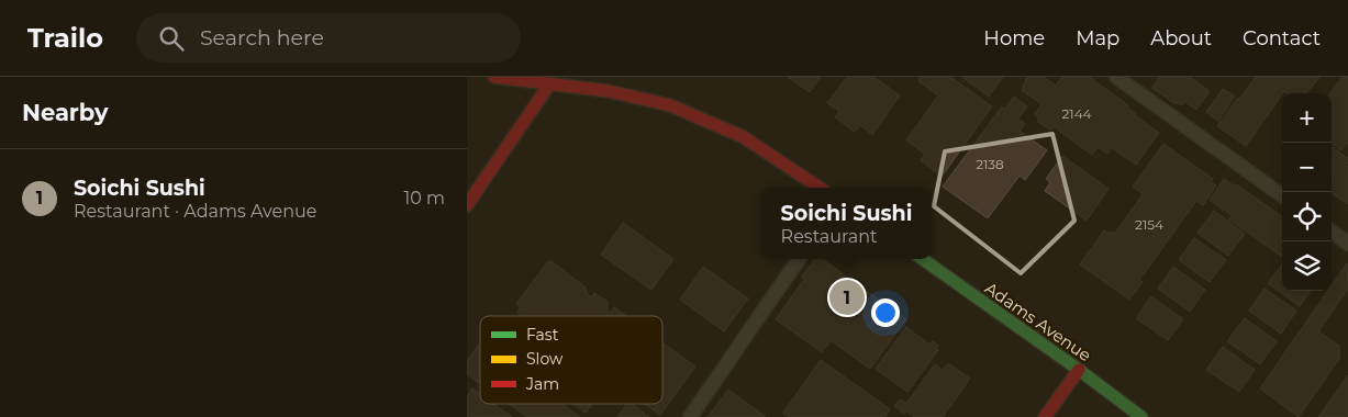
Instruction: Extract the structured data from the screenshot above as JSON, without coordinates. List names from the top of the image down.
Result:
{
  "streets": {
    "main road": ["Adams Avenue"]
  },
  "house_numbers": ["2144", "2138", "2154"],
  "legend": ["Fast", "Slow", "Jam"],
  "page": {
    "header": "Trailo",
    "search": "Search here",
    "nav": [
      "Home",
      "Map",
      "About",
      "Contact"
    ],
    "heading": "Nearby",
    "map_buttons": ["+", "−"],
    "list": [
      {
        "mark": "1",
        "name": "Soichi Sushi",
        "note": "Restaurant · Adams Avenue",
        "value": "10 m"
      }
    ],
    "popup": ["Soichi Sushi", "Restaurant"],
    "pins": "1"
  }
}
